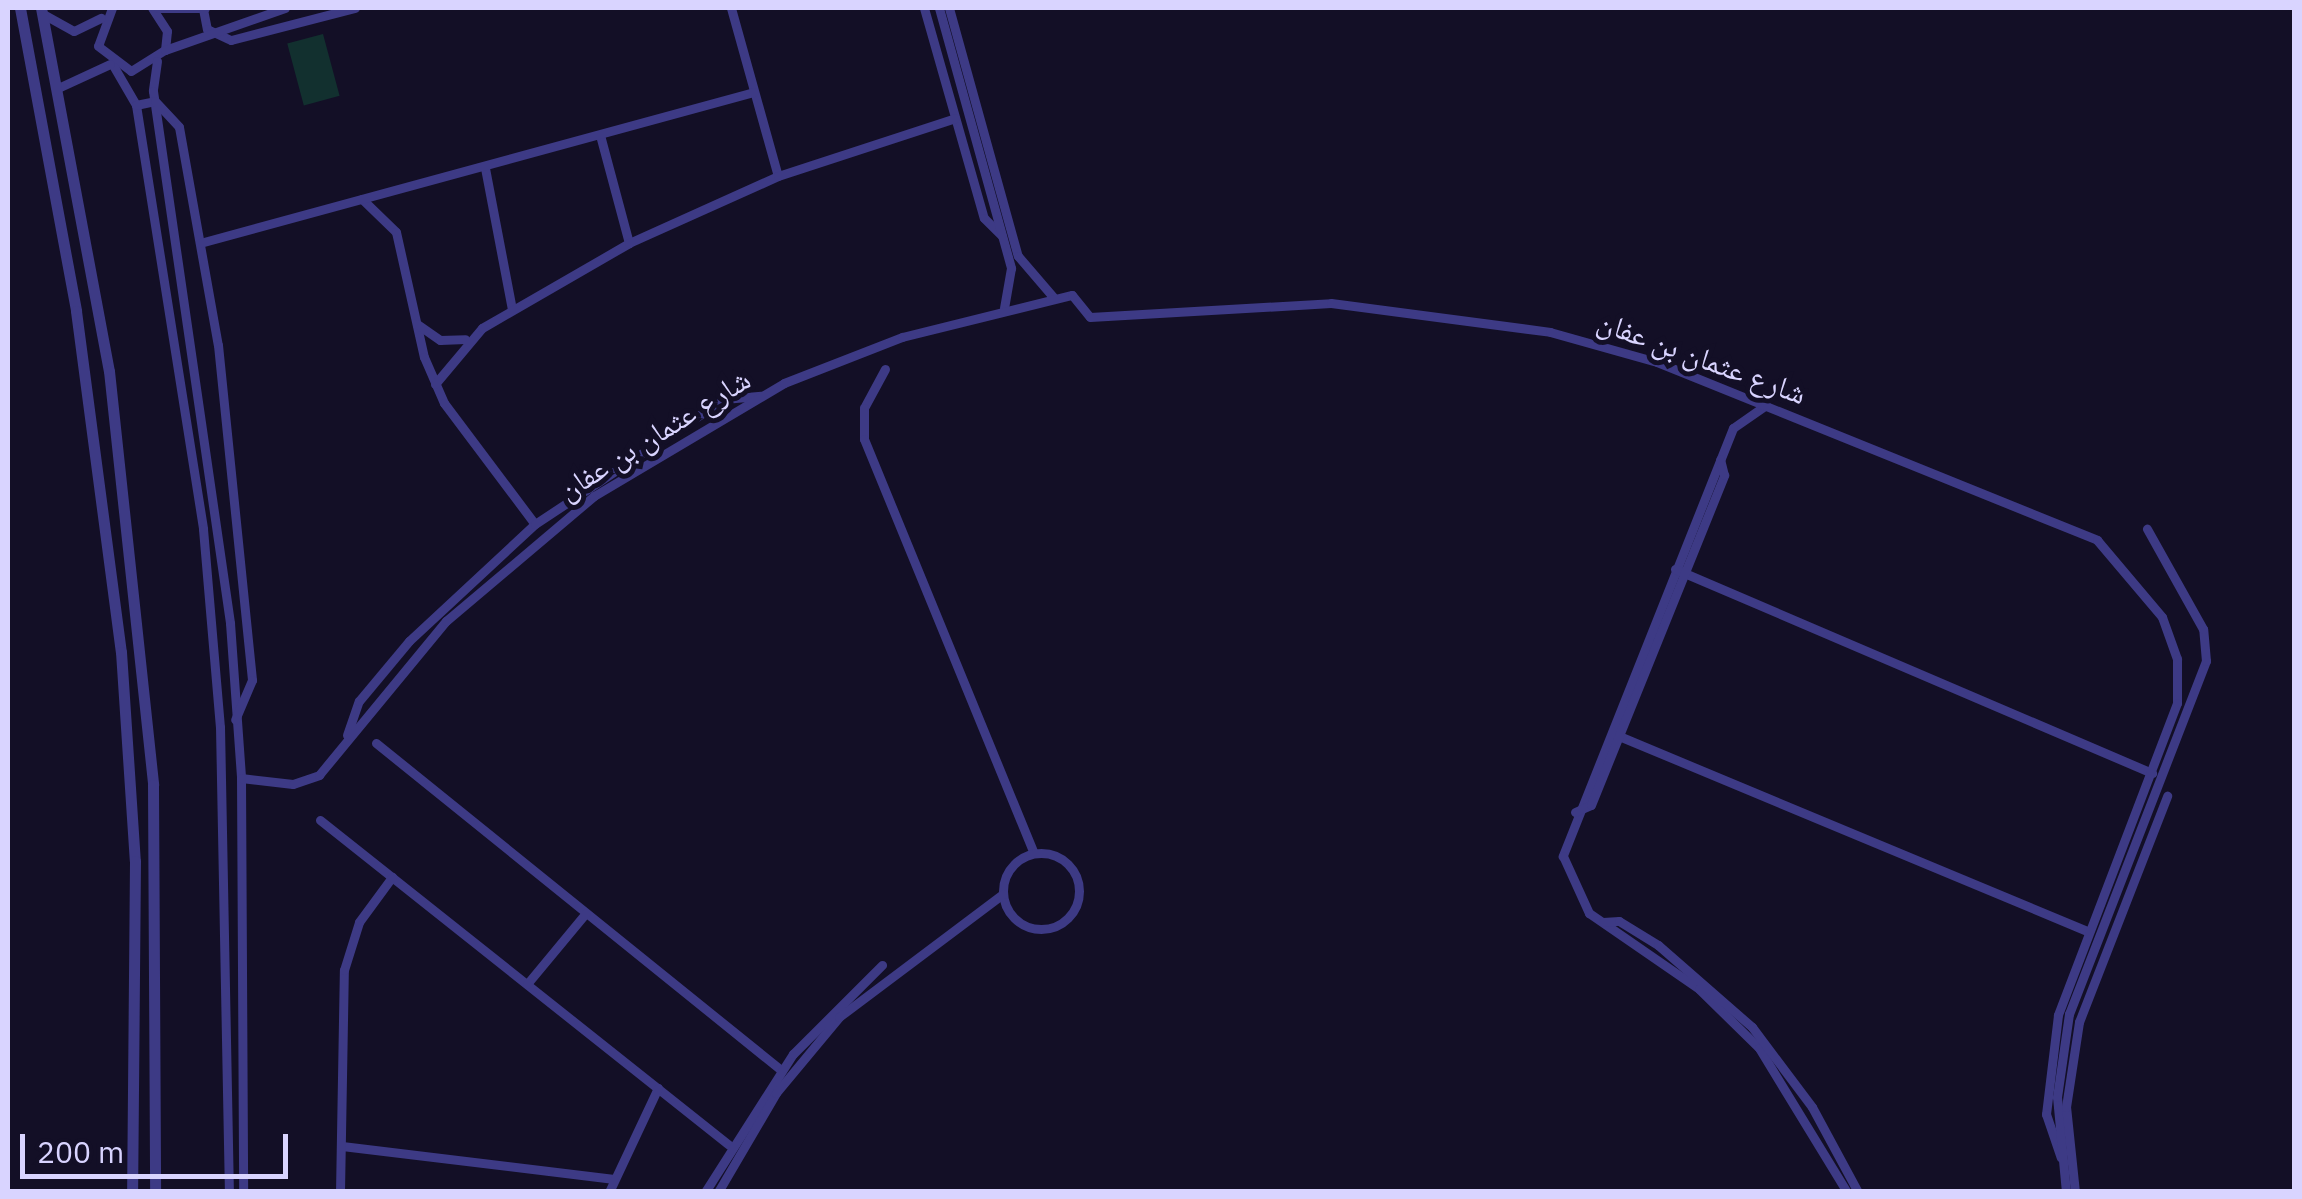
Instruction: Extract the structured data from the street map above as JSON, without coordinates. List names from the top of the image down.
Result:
{
  "streets": {
    "street": ["شارع عثمان بن عفان"]
  },
  "scale_bar": "200 m"
}
